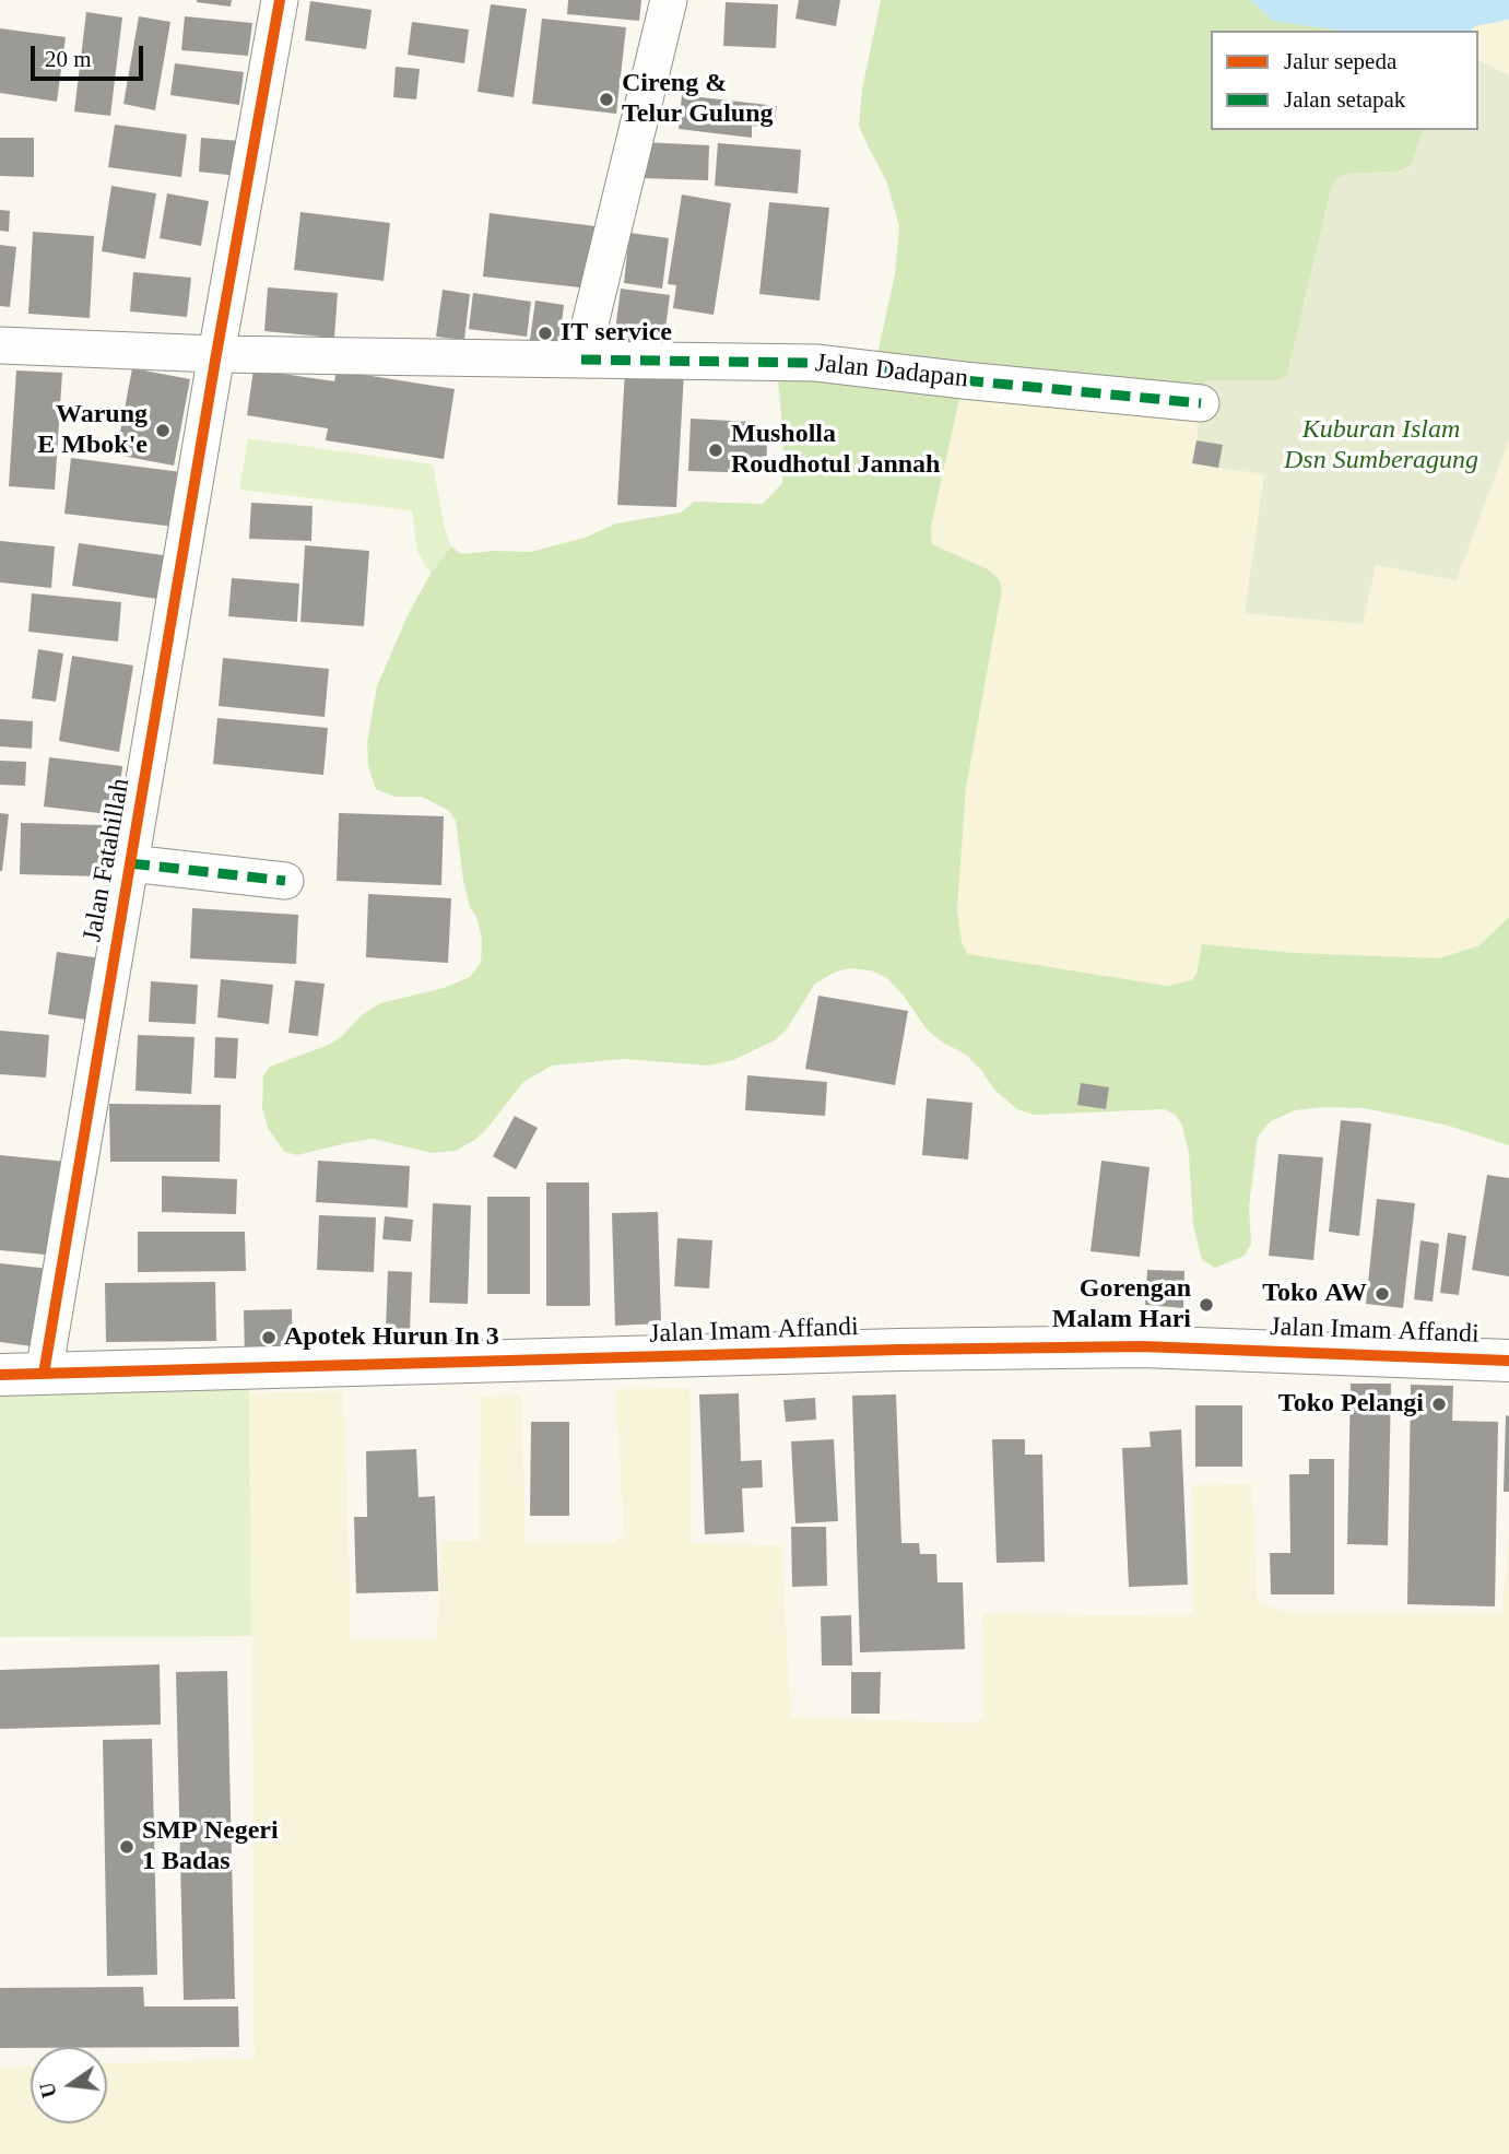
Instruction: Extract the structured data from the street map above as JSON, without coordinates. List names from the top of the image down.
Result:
{
  "streets": {
    "street": ["Jalan Dadapan", "Jalan Fatahillah", "Jalan Imam Affandi"]
  },
  "crossings": [
    ["Jalan Dadapan", "Jalan Fatahillah"],
    ["Jalan Fatahillah", "Jalan Imam Affandi"]
  ],
  "parks": ["Kuburan Islam Dsn Sumberagung"],
  "places": [
    "Cireng & Telur Gulung",
    "IT service",
    "Warung E Mbok'e",
    "Musholla Roudhotul Jannah",
    "Toko AW",
    "Gorengan Malam Hari",
    "Apotek Hurun In 3",
    "Toko Pelangi",
    "SMP Negeri 1 Badas"
  ],
  "legend": ["Jalur sepeda", "Jalan setapak"],
  "scale_bar": "20 m",
  "north": "left"
}
